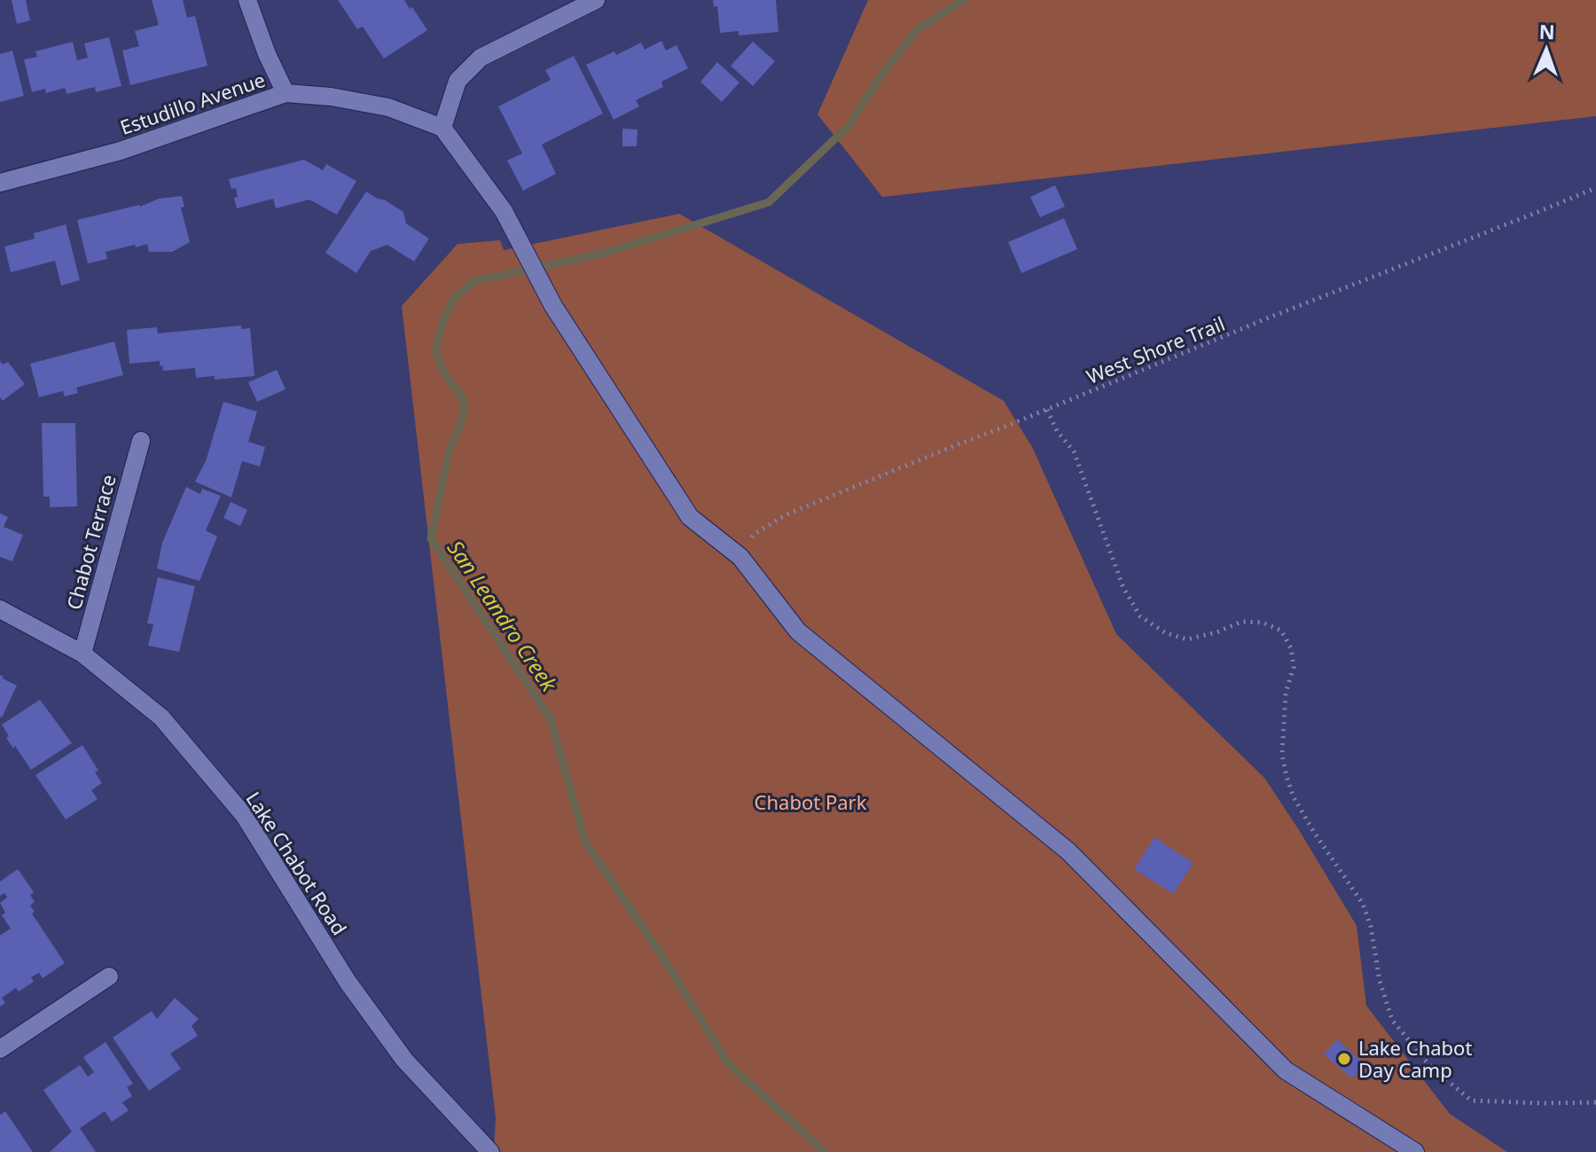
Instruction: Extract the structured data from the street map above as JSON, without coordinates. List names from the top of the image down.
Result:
{
  "streets": {
    "street": ["Estudillo Avenue", "Chabot Terrace", "Lake Chabot Road"],
    "path": ["West Shore Trail"]
  },
  "crossings": [
    ["Chabot Terrace", "Lake Chabot Road"]
  ],
  "water": ["San Leandro Creek"],
  "parks": ["Chabot Park"],
  "places": ["Lake Chabot Day Camp"],
  "north": "top"
}
